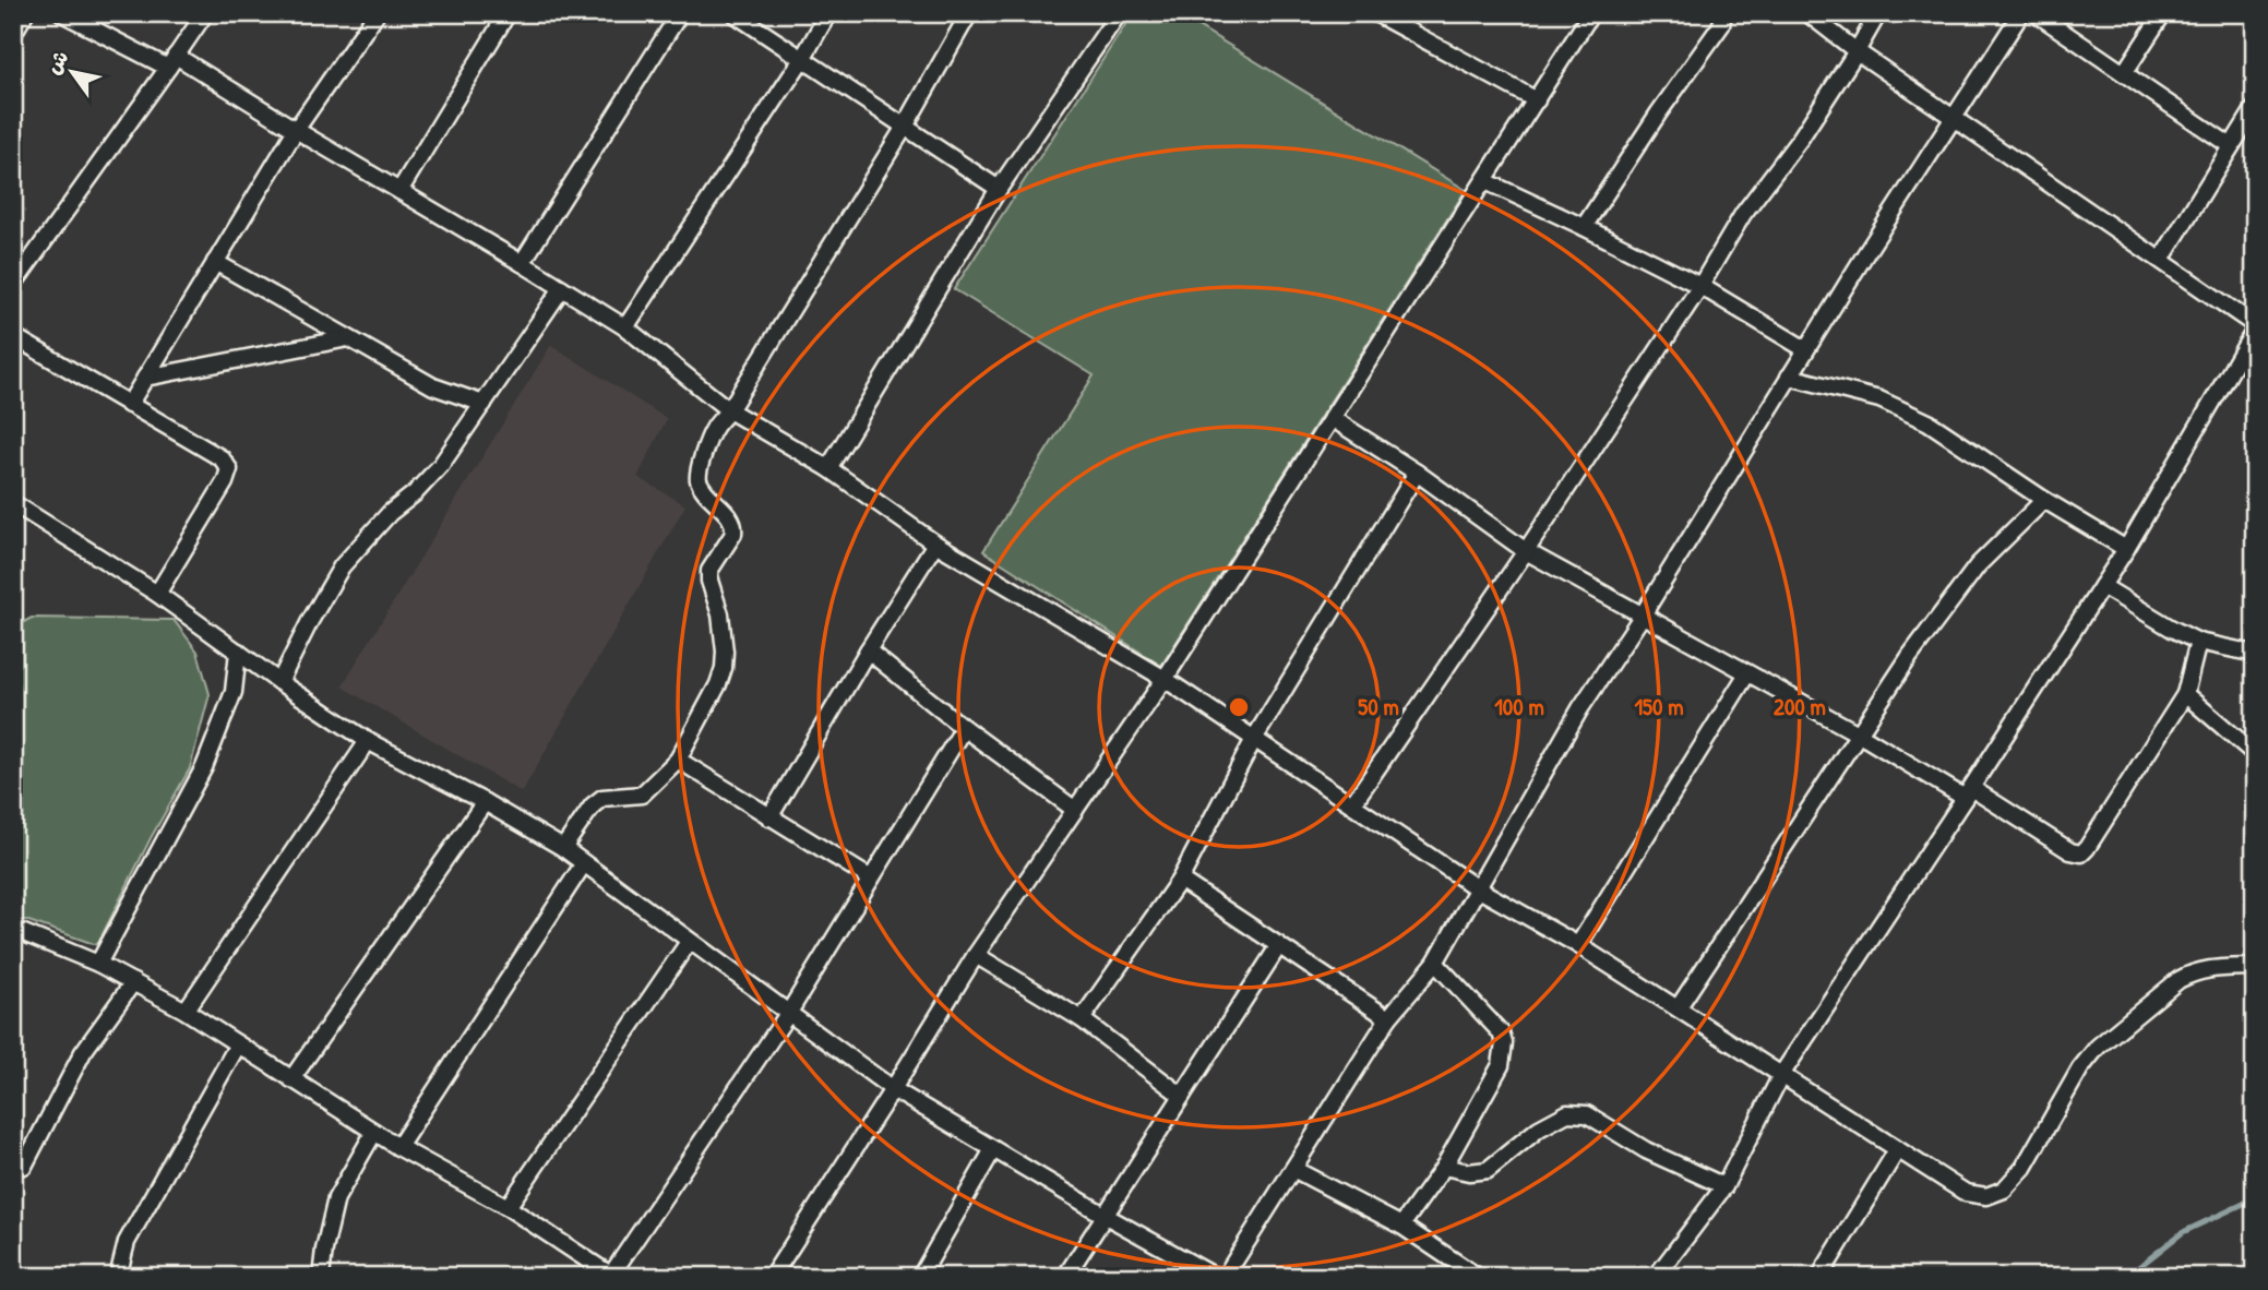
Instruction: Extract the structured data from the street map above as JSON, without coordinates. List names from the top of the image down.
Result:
{
  "north": "top left",
  "rings": [
    "50 m",
    "100 m",
    "150 m",
    "200 m"
  ]
}
